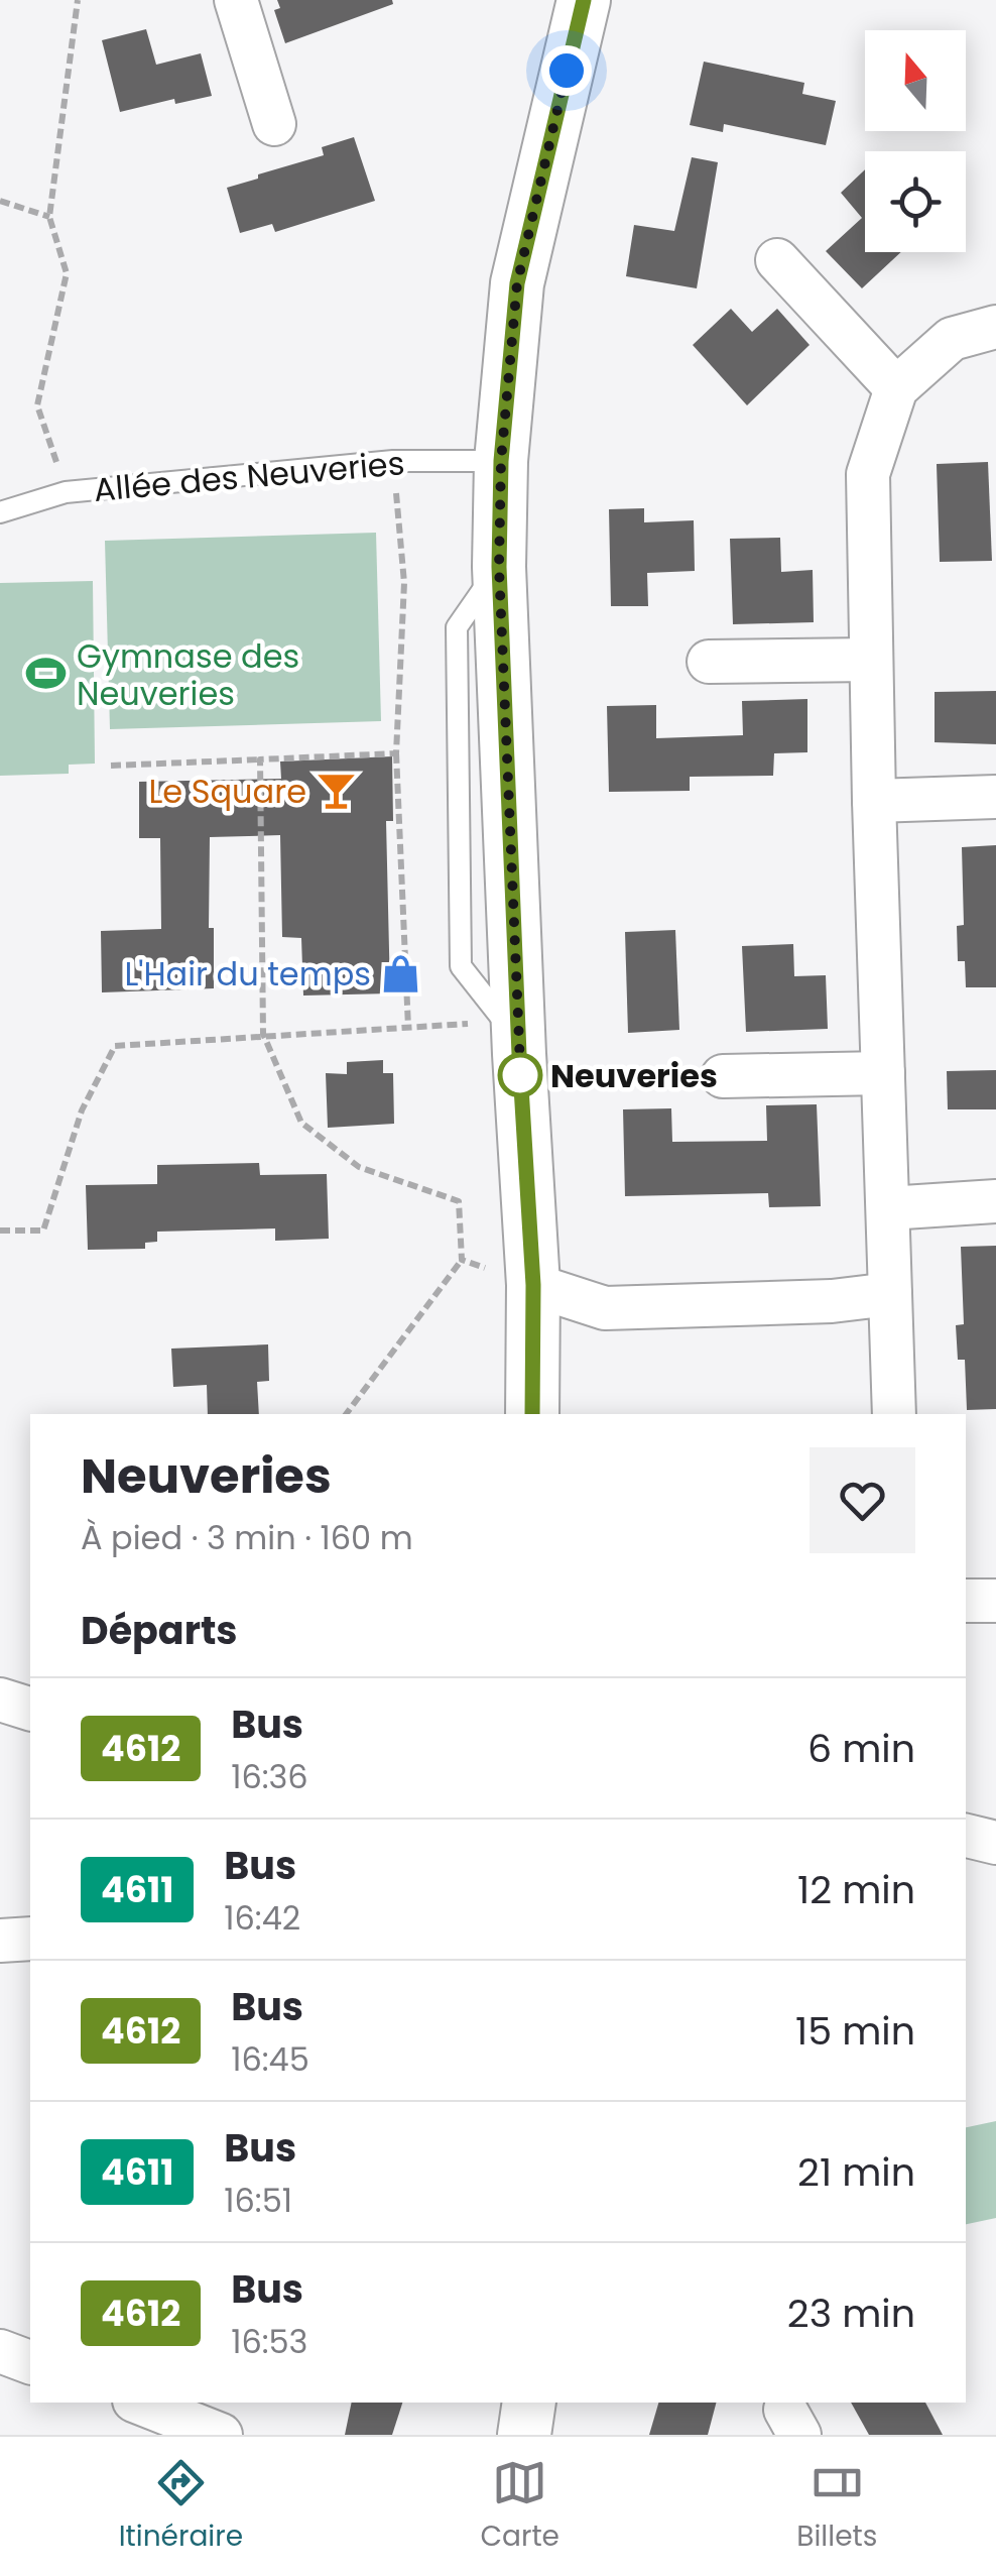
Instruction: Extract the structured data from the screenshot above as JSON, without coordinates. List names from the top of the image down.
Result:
{
  "streets": {
    "lane": ["Allée des Neuveries"]
  },
  "places": {
    "sports": ["Gymnase des Neuveries"],
    "bar": ["Le Square"],
    "shop": ["L'Hair du temps"],
    "other": ["Neuveries"]
  },
  "lines": ["bus line 4612"],
  "north": "top",
  "page": {
    "heading": [
      ["Neuveries", "À pied · 3 min · 160 m"],
      "Départs"
    ],
    "list": [
      {
        "mark": "4612",
        "name": "Bus",
        "note": "16:36",
        "value": "6 min"
      },
      {
        "mark": "4611",
        "name": "Bus",
        "note": "16:42",
        "value": "12 min"
      },
      {
        "mark": "4612",
        "name": "Bus",
        "note": "16:45",
        "value": "15 min"
      },
      {
        "mark": "4611",
        "name": "Bus",
        "note": "16:51",
        "value": "21 min"
      },
      {
        "mark": "4612",
        "name": "Bus",
        "note": "16:53",
        "value": "23 min"
      }
    ],
    "tabs": ["Itinéraire", "Carte", "Billets"]
  }
}
